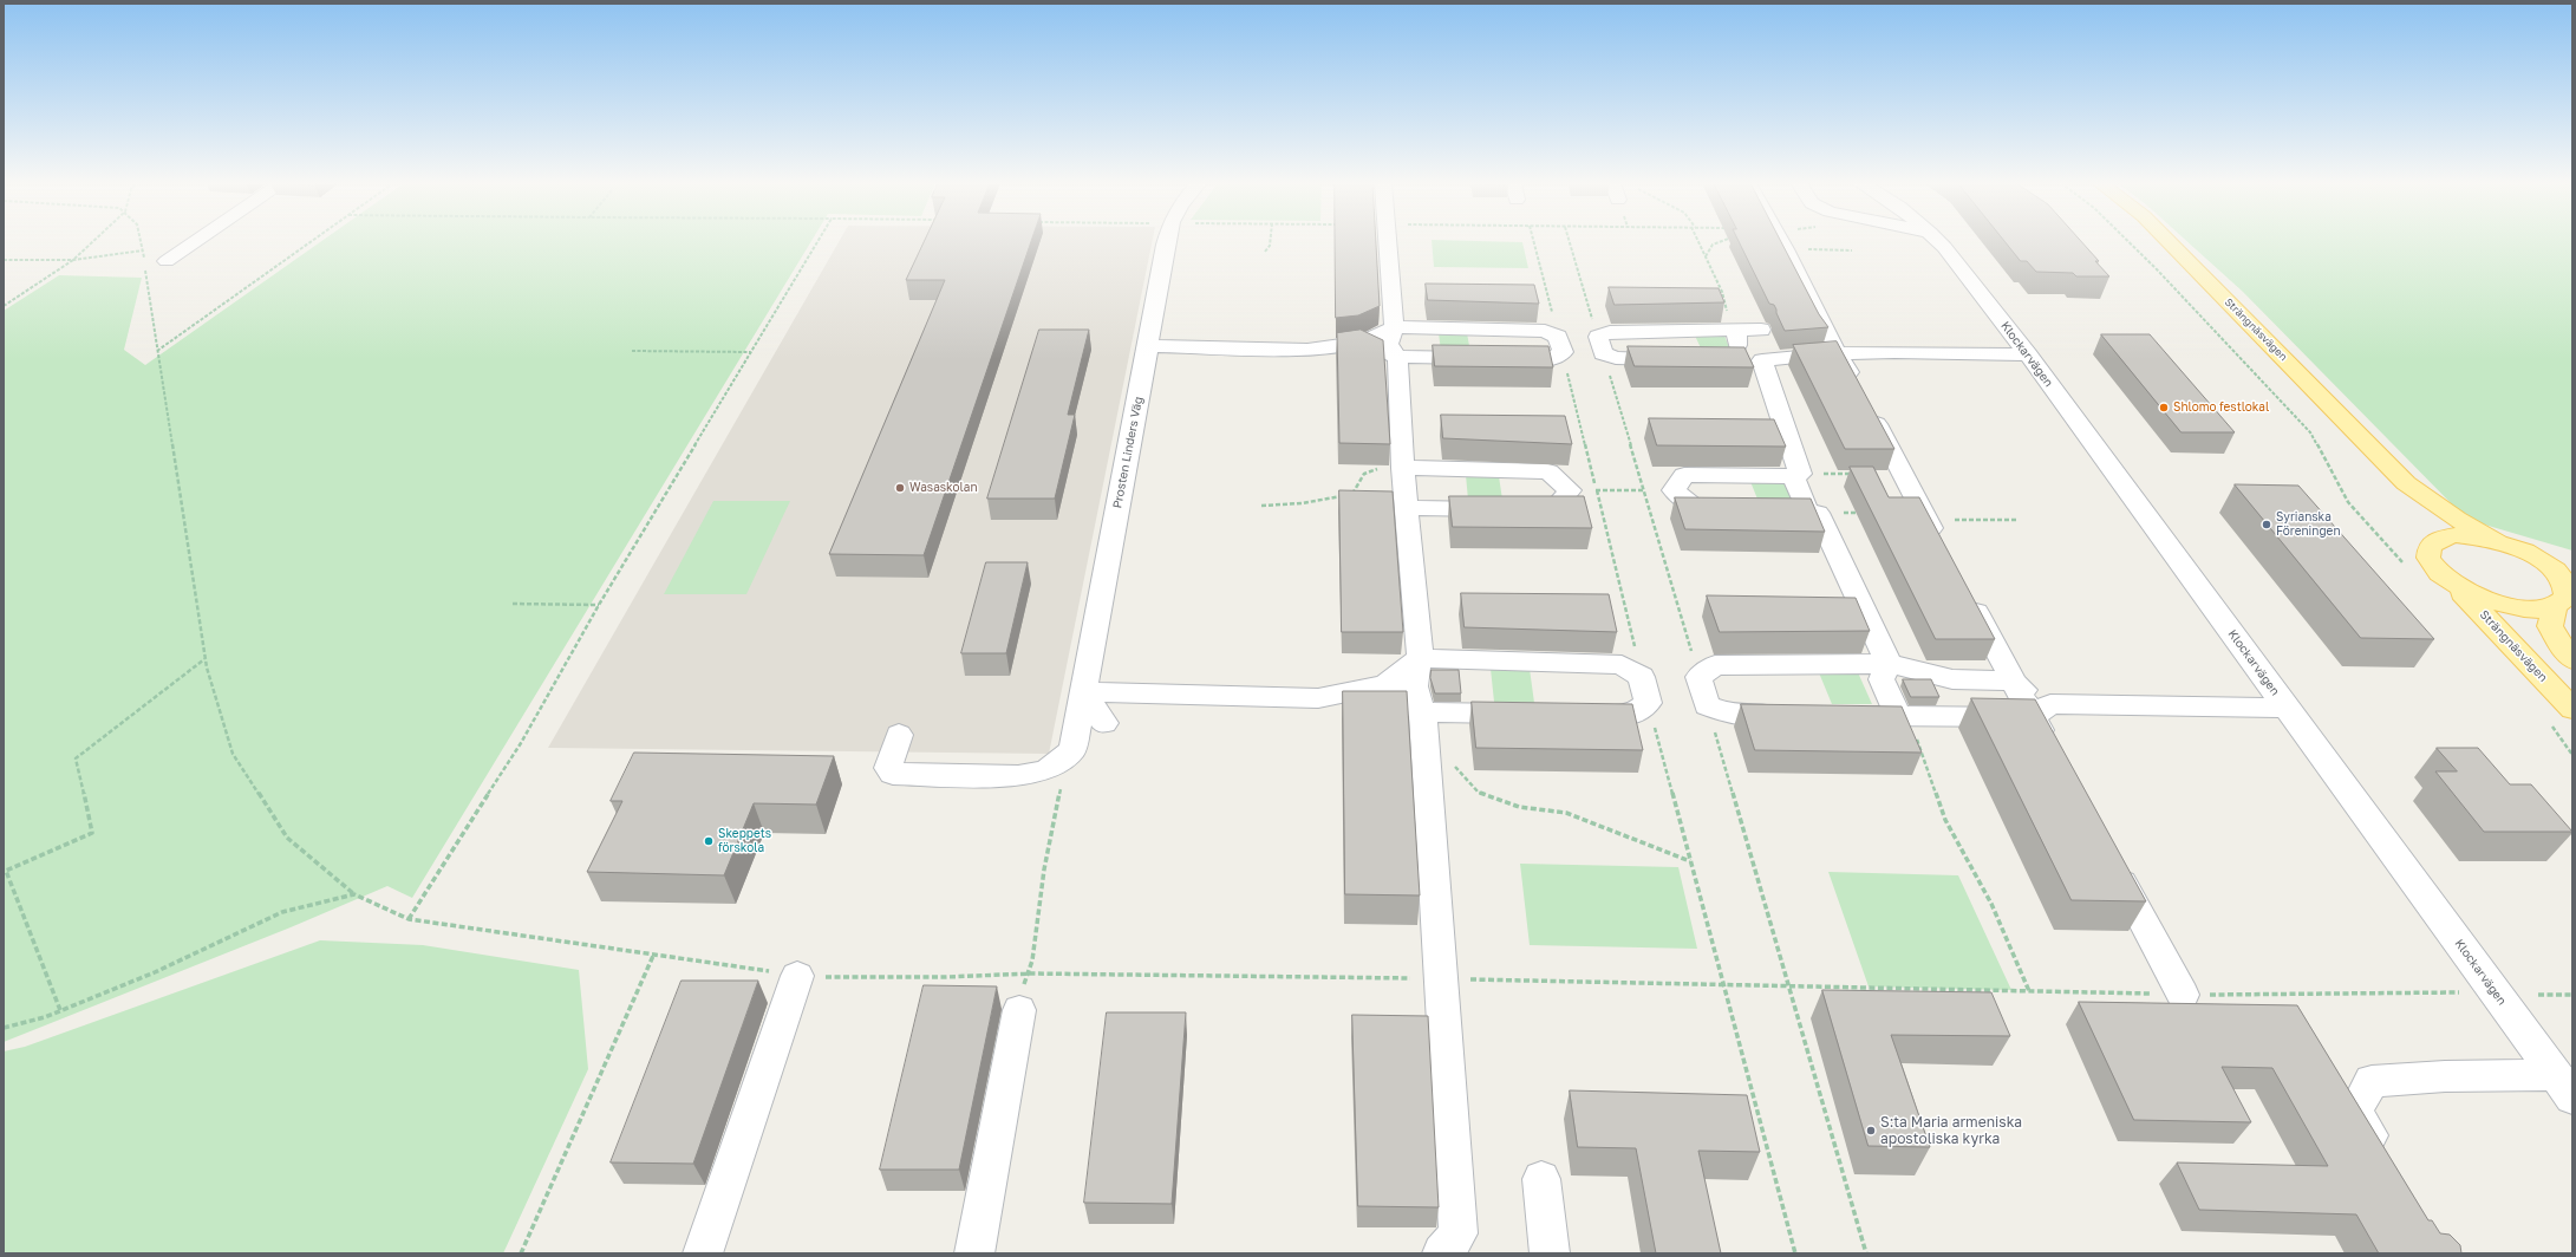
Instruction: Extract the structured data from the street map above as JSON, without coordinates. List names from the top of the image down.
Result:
{
  "streets": {
    "main road": ["Strängnäsvägen"],
    "street": ["Klockarvägen", "Prosten Linders Väg"]
  },
  "places": [
    "Shlomo festlokal",
    "Wasaskolan",
    "Syrianska Föreningen",
    "Skeppets förskola",
    "S:ta Maria armeniska apostoliska kyrka"
  ]
}
